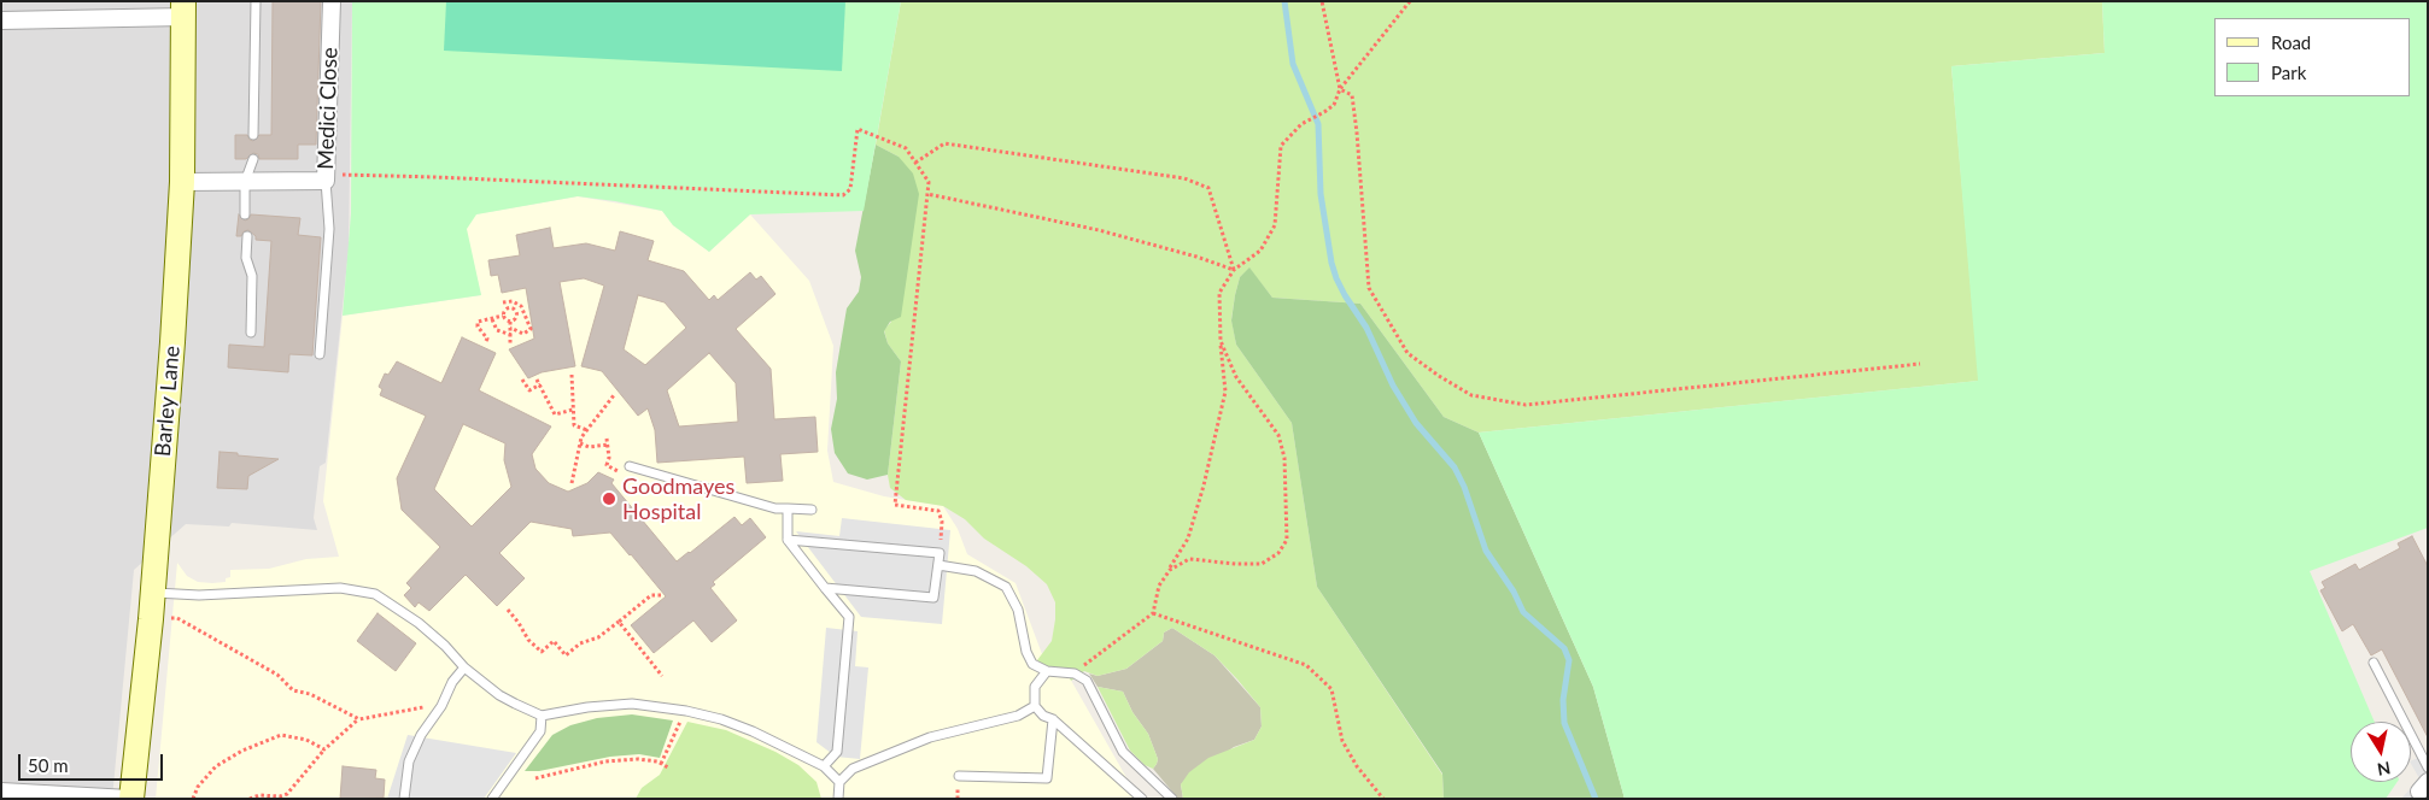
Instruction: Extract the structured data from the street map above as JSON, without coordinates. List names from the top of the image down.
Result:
{
  "streets": {
    "main road": ["Barley Lane"],
    "street": ["Medici Close"]
  },
  "crossings": [
    ["Medici Close", "Barley Lane"]
  ],
  "places": ["Goodmayes Hospital"],
  "legend": ["Road", "Park"],
  "scale_bar": "50 m",
  "north": "bottom"
}
